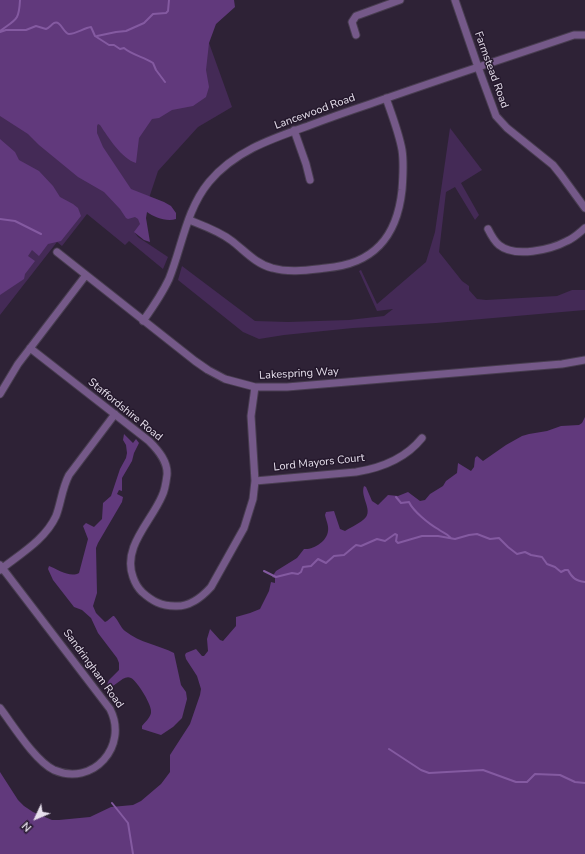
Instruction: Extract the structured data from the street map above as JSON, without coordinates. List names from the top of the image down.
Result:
{
  "streets": {
    "street": [
      "Farmstead Road",
      "Lancewood Road",
      "Lakespring Way",
      "Staffordshire Road",
      "Lord Mayors Court",
      "Sandringham Road"
    ]
  },
  "crossings": [
    ["Farmstead Road", "Lancewood Road"],
    ["Lancewood Road", "Lakespring Way"],
    ["Lakespring Way", "Staffordshire Road"],
    ["Staffordshire Road", "Lord Mayors Court"]
  ],
  "north": "bottom left"
}
